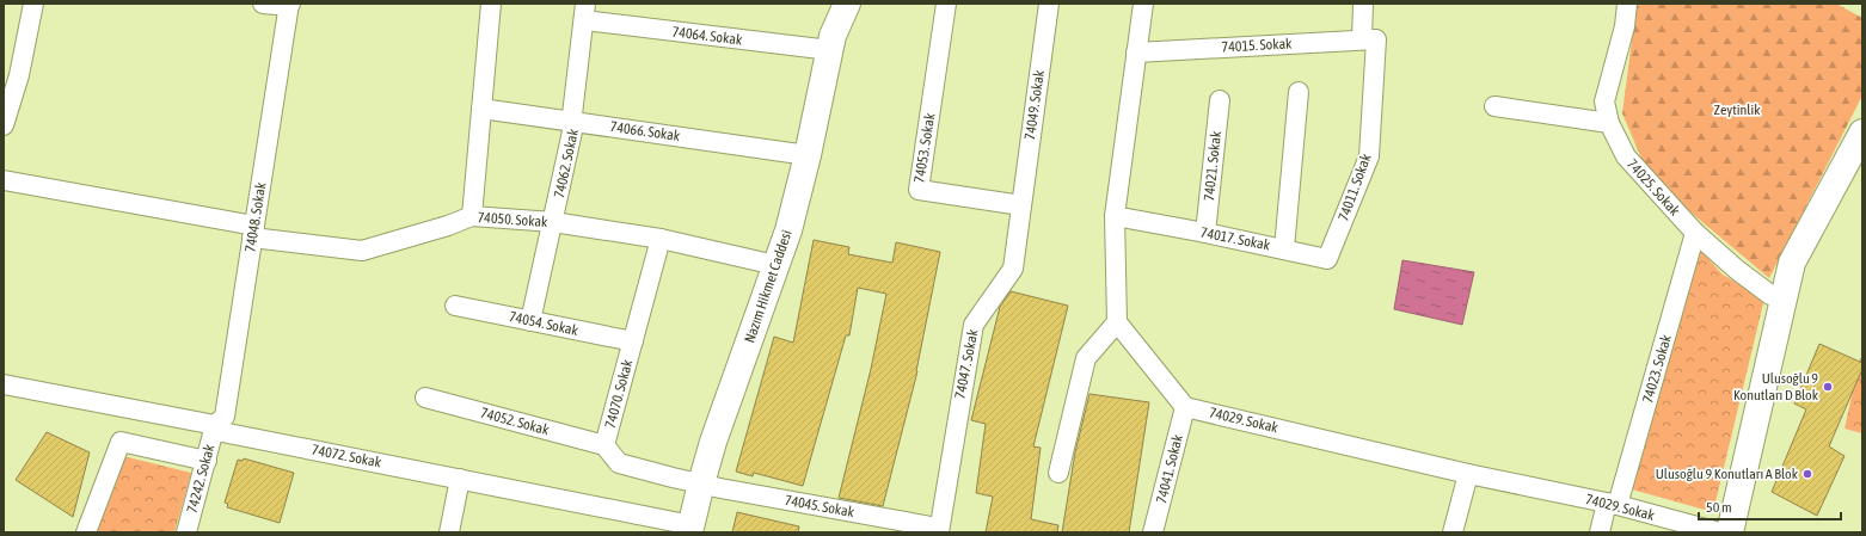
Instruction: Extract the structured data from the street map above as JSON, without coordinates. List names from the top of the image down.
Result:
{
  "streets": {
    "main road": ["Nazım Hikmet Caddesi"],
    "street": [
      "74064. Sokak",
      "74015. Sokak",
      "74049. Sokak",
      "74066. Sokak",
      "74053. Sokak",
      "74062. Sokak",
      "74021. Sokak",
      "74011. Sokak",
      "74025. Sokak",
      "74048. Sokak",
      "74050. Sokak",
      "74017. Sokak",
      "74054. Sokak",
      "74047. Sokak",
      "74023. Sokak",
      "74070. Sokak",
      "74029. Sokak",
      "74052. Sokak",
      "74072. Sokak",
      "74041. Sokak",
      "74242. Sokak",
      "74045. Sokak"
    ]
  },
  "crossings": [
    ["74064. Sokak", "74062. Sokak"],
    ["74064. Sokak", "Nazım Hikmet Caddesi"],
    ["74015. Sokak", "74011. Sokak"],
    ["74049. Sokak", "74053. Sokak"],
    ["74049. Sokak", "74047. Sokak"],
    ["74066. Sokak", "74062. Sokak"],
    ["74066. Sokak", "Nazım Hikmet Caddesi"],
    ["74053. Sokak", "74047. Sokak"],
    ["74062. Sokak", "74050. Sokak"],
    ["74062. Sokak", "74054. Sokak"],
    ["74021. Sokak", "74017. Sokak"],
    ["74011. Sokak", "74017. Sokak"],
    ["74025. Sokak", "74023. Sokak"],
    ["74048. Sokak", "74050. Sokak"],
    ["74048. Sokak", "74072. Sokak"],
    ["74048. Sokak", "74242. Sokak"],
    ["74050. Sokak", "Nazım Hikmet Caddesi"],
    ["74050. Sokak", "74070. Sokak"],
    ["Nazım Hikmet Caddesi", "74070. Sokak"],
    ["Nazım Hikmet Caddesi", "74072. Sokak"],
    ["Nazım Hikmet Caddesi", "74045. Sokak"],
    ["74054. Sokak", "74070. Sokak"],
    ["74047. Sokak", "74045. Sokak"],
    ["74023. Sokak", "74029. Sokak"],
    ["74070. Sokak", "74052. Sokak"],
    ["74070. Sokak", "74045. Sokak"],
    ["74029. Sokak", "74041. Sokak"],
    ["74072. Sokak", "74242. Sokak"]
  ],
  "parks": ["Zeytinlik"],
  "places": ["Ulusoğlu 9 Konutları D Blok", "Ulusoğlu 9 Konutları A Blok"],
  "scale_bar": "50 m"
}
